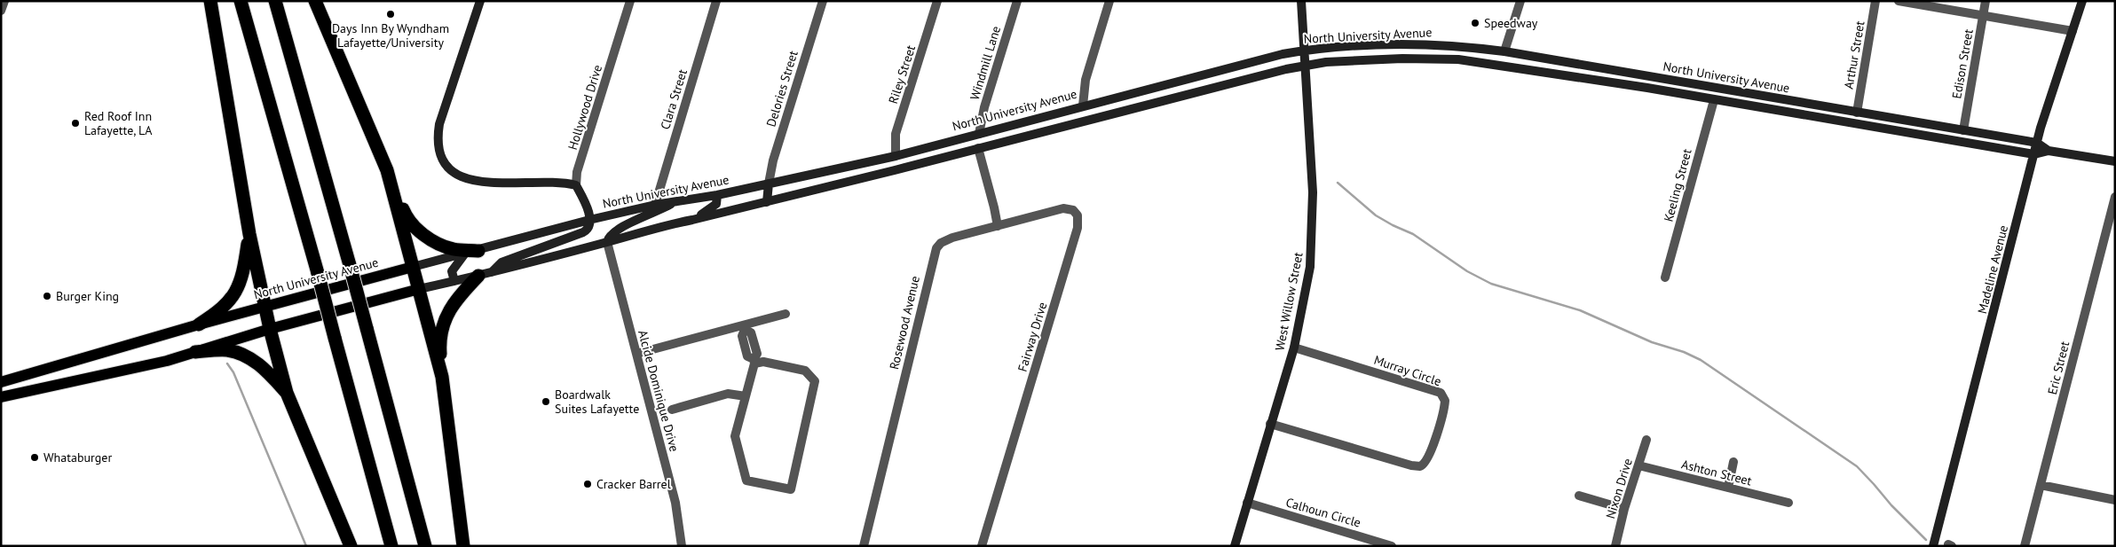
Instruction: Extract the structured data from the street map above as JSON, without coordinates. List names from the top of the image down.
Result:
{
  "streets": {
    "main road": ["North University Avenue", "Madeline Avenue", "West Willow Street"],
    "street": [
      "Arthur Street",
      "Windmill Lane",
      "Edison Street",
      "Riley Street",
      "Delories Street",
      "Clara Street",
      "Hollywood Drive",
      "Keeling Street",
      "Rosewood Avenue",
      "Fairway Drive",
      "Eric Street",
      "Murray Circle",
      "Alcide Dominique Drive",
      "Ashton Street",
      "Nixon Drive",
      "Calhoun Circle"
    ]
  },
  "crossings": [
    ["North University Avenue", "Arthur Street"],
    ["North University Avenue", "Windmill Lane"],
    ["North University Avenue", "Edison Street"],
    ["North University Avenue", "Riley Street"],
    ["North University Avenue", "Delories Street"],
    ["North University Avenue", "Clara Street"],
    ["North University Avenue", "Keeling Street"],
    ["North University Avenue", "Madeline Avenue"],
    ["North University Avenue", "West Willow Street"],
    ["North University Avenue", "Alcide Dominique Drive"],
    ["West Willow Street", "Murray Circle"],
    ["West Willow Street", "Calhoun Circle"],
    ["Rosewood Avenue", "Fairway Drive"],
    ["Ashton Street", "Nixon Drive"]
  ],
  "places": [
    "Days Inn By Wyndham Lafayette/University",
    "Speedway",
    "Red Roof Inn Lafayette, LA",
    "Burger King",
    "Boardwalk Suites Lafayette",
    "Whataburger",
    "Cracker Barrel"
  ]
}
